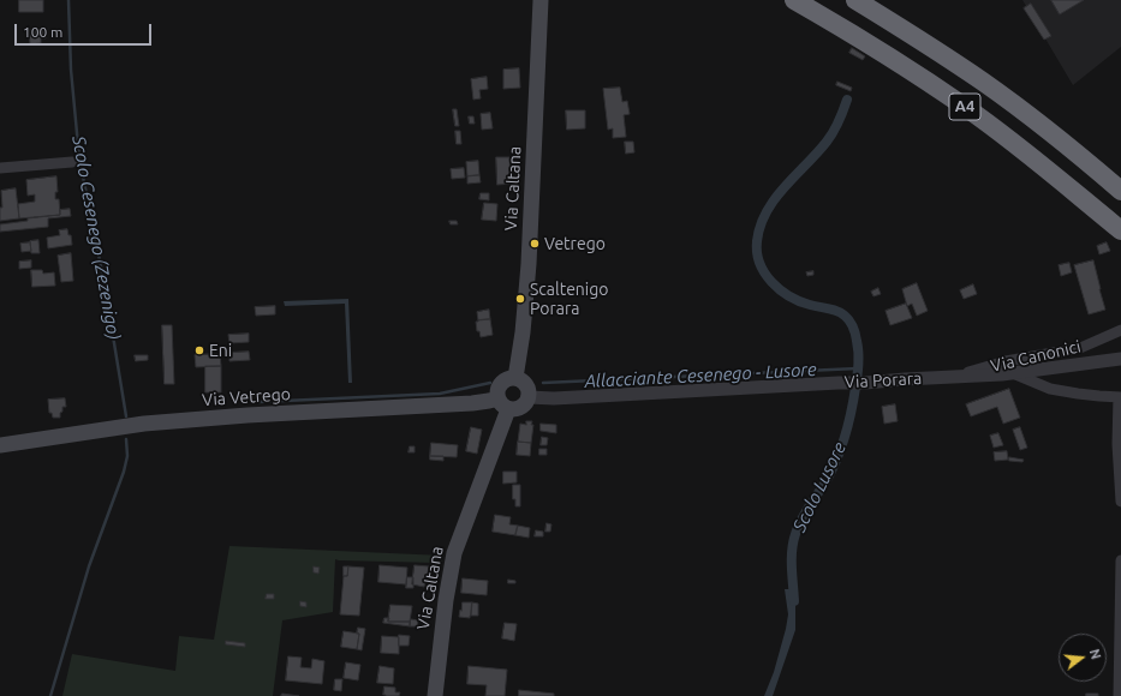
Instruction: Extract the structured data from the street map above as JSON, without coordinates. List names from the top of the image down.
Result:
{
  "streets": {
    "highway": ["A4"],
    "main road": ["Via Caltana", "Via Vetrego"],
    "street": ["Via Canonici", "Via Porara"]
  },
  "crossings": [
    ["Via Caltana", "Via Porara"],
    ["Via Caltana", "Via Vetrego"],
    ["Via Canonici", "Via Porara"],
    ["Via Porara", "Via Vetrego"]
  ],
  "water": ["Scolo Cesenego (Zezenigo)", "Allacciante Cesenego - Lusore", "Scolo Lusore"],
  "places": ["Vetrego", "Scaltenigo Porara", "Eni"],
  "scale_bar": "100 m",
  "north": "right"
}
